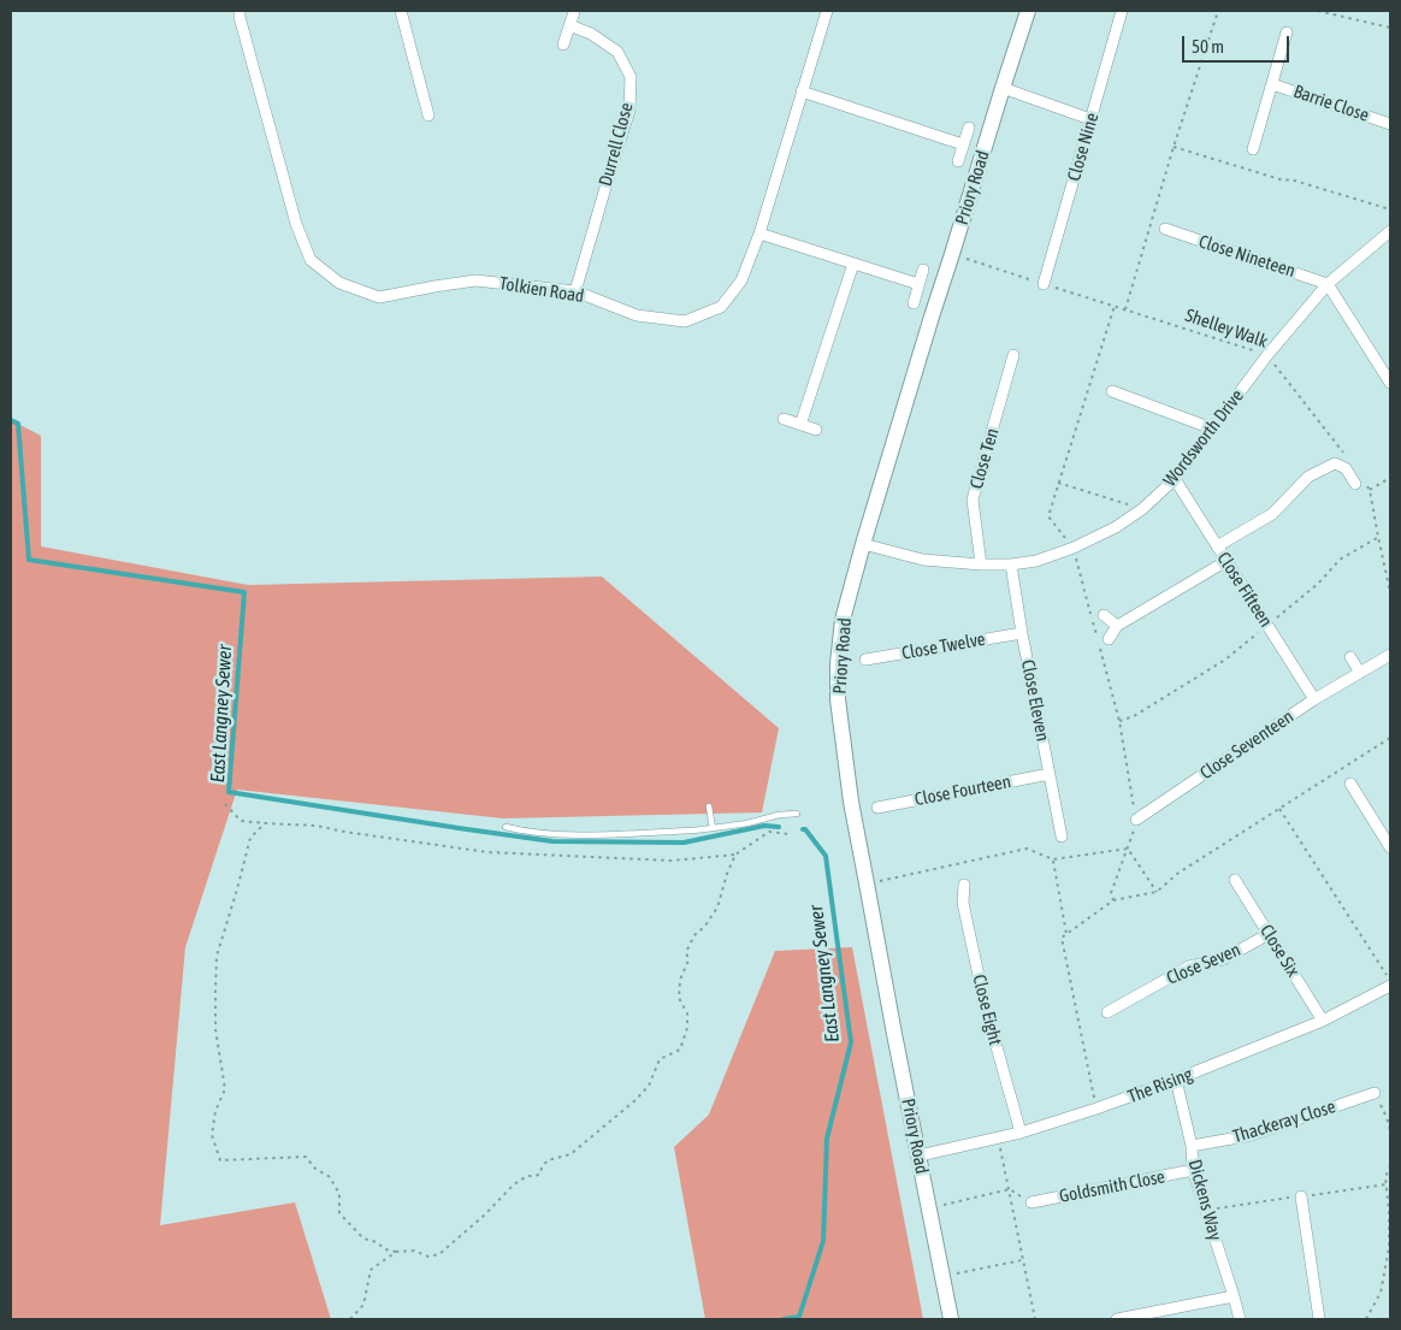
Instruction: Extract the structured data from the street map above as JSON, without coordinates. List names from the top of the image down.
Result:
{
  "streets": {
    "street": [
      "Barrie Close",
      "Durrell Close",
      "Close Nine",
      "Priory Road",
      "Close Nineteen",
      "Tolkien Road",
      "Wordsworth Drive",
      "Close Ten",
      "Close Fifteen",
      "Close Twelve",
      "Close Eleven",
      "Close Seventeen",
      "Close Fourteen",
      "Close Six",
      "Close Seven",
      "Close Eight",
      "The Rising",
      "Thackeray Close",
      "Goldsmith Close",
      "Dickens Way"
    ],
    "path": ["Shelley Walk"]
  },
  "crossings": [
    ["Durrell Close", "Tolkien Road"],
    ["Close Nine", "Shelley Walk"],
    ["Priory Road", "Shelley Walk"],
    ["Priory Road", "Wordsworth Drive"],
    ["Priory Road", "The Rising"],
    ["Close Nineteen", "Wordsworth Drive"],
    ["Shelley Walk", "Wordsworth Drive"],
    ["Wordsworth Drive", "Close Ten"],
    ["Wordsworth Drive", "Close Fifteen"],
    ["Wordsworth Drive", "Close Eleven"],
    ["Close Fifteen", "Close Seventeen"],
    ["Close Twelve", "Close Eleven"],
    ["Close Eleven", "Close Fourteen"],
    ["Close Six", "Close Seven"],
    ["Close Six", "The Rising"],
    ["Close Eight", "The Rising"],
    ["The Rising", "Dickens Way"],
    ["Thackeray Close", "Dickens Way"],
    ["Goldsmith Close", "Dickens Way"]
  ],
  "water": ["East Langney Sewer"],
  "scale_bar": "50 m"
}
